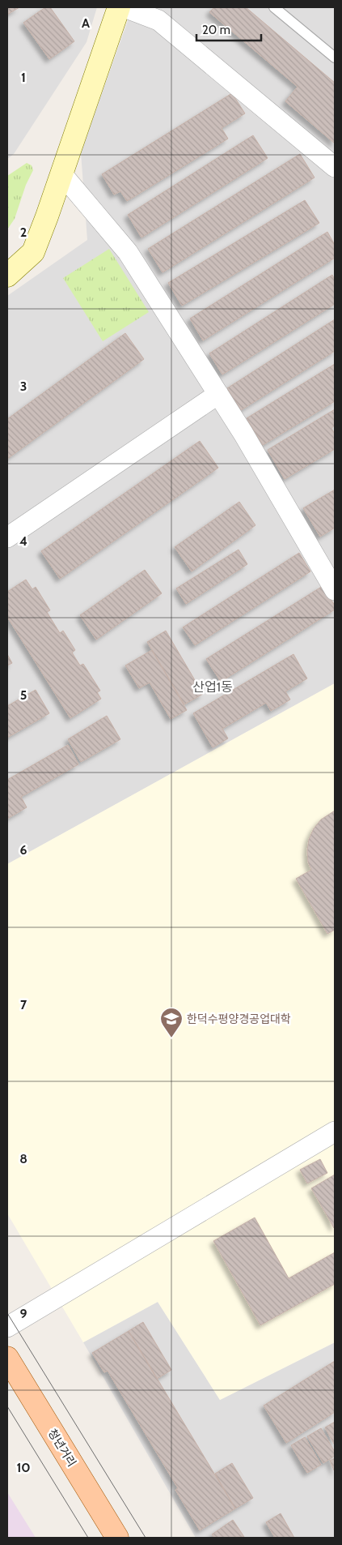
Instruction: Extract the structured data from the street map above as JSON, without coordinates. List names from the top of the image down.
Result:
{
  "streets": {
    "main road": ["청년거리"]
  },
  "districts": ["산업1동"],
  "places": {
    "school or university": ["한덕수평양경공업대학"]
  },
  "scale_bar": "20 m",
  "grid": {
    "columns": ["A"],
    "rows": [
      "1",
      "2",
      "3",
      "4",
      "5",
      "6",
      "7",
      "8",
      "9",
      "10"
    ]
  }
}
